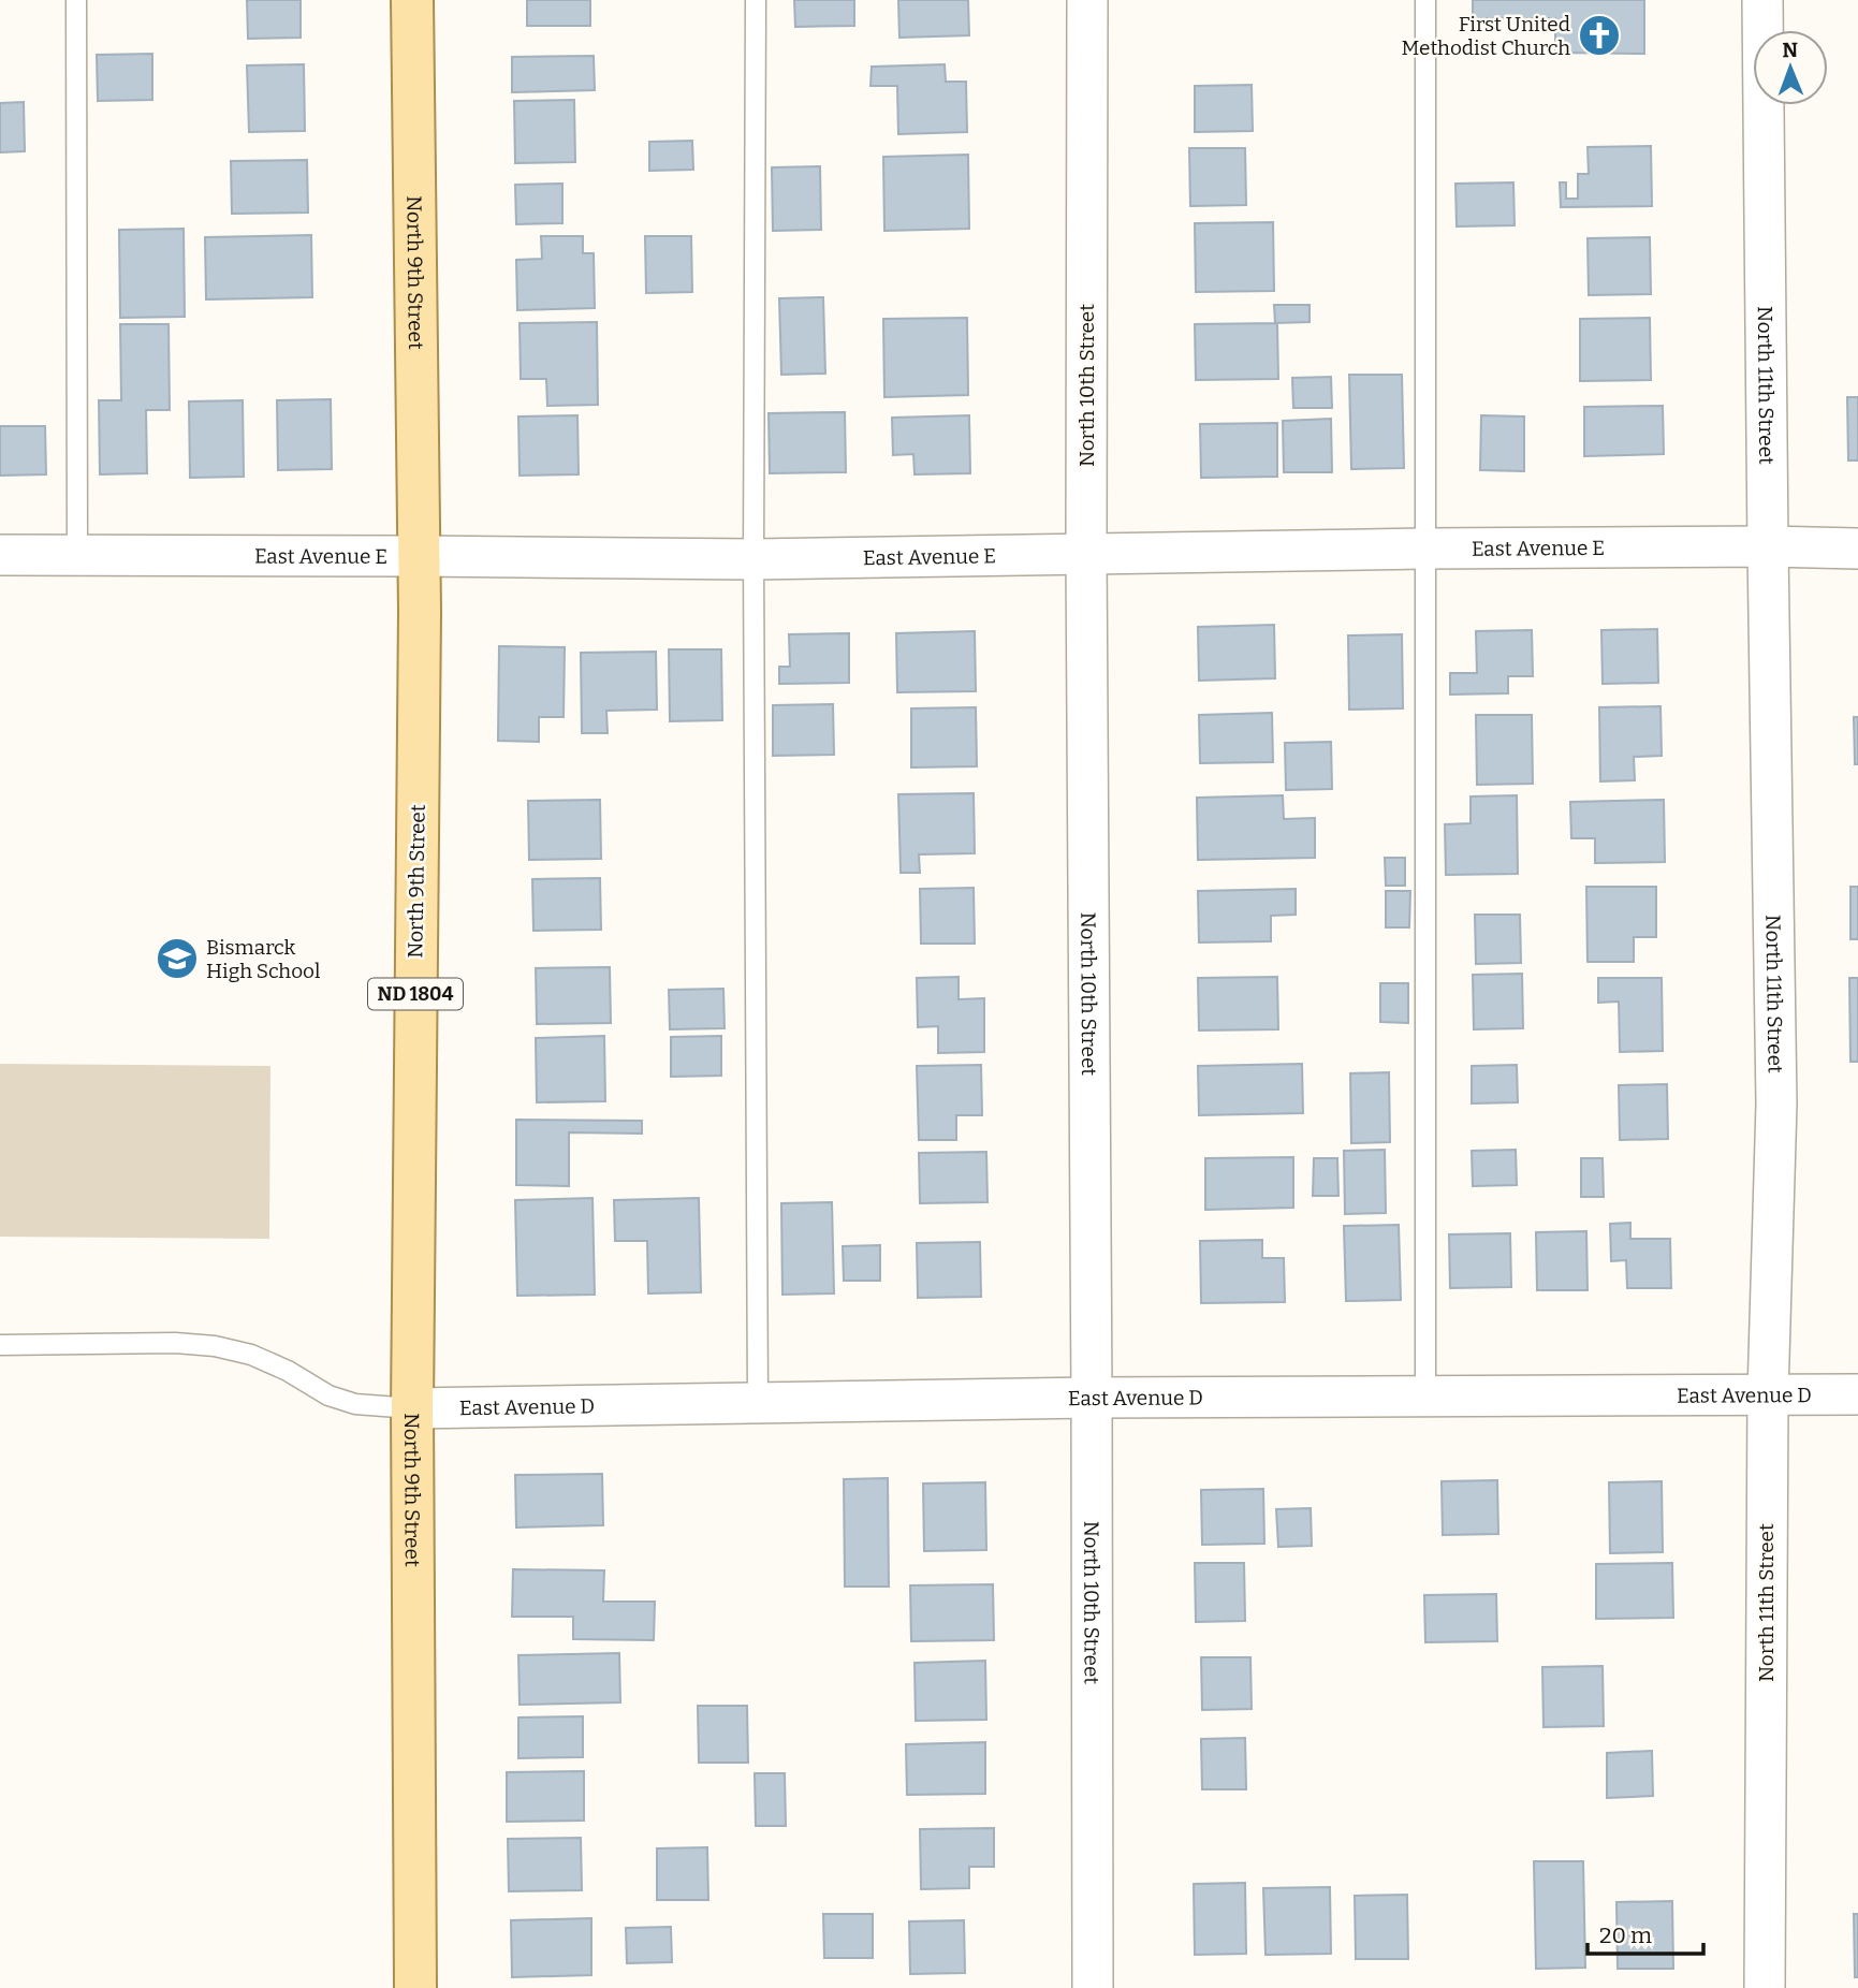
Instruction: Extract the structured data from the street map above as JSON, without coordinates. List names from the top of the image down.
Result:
{
  "streets": {
    "main road": ["North 9th Street", "ND 1804"],
    "street": [
      "North 10th Street",
      "North 11th Street",
      "East Avenue E",
      "East Avenue D"
    ]
  },
  "crossings": [
    ["North 9th Street", "East Avenue E"],
    ["North 9th Street", "East Avenue D"],
    ["North 10th Street", "East Avenue E"],
    ["North 10th Street", "East Avenue D"],
    ["North 11th Street", "East Avenue E"],
    ["North 11th Street", "East Avenue D"]
  ],
  "places": {
    "church": ["First United Methodist Church"],
    "school or university": ["Bismarck High School"]
  },
  "scale_bar": "20 m",
  "north": "top"
}
